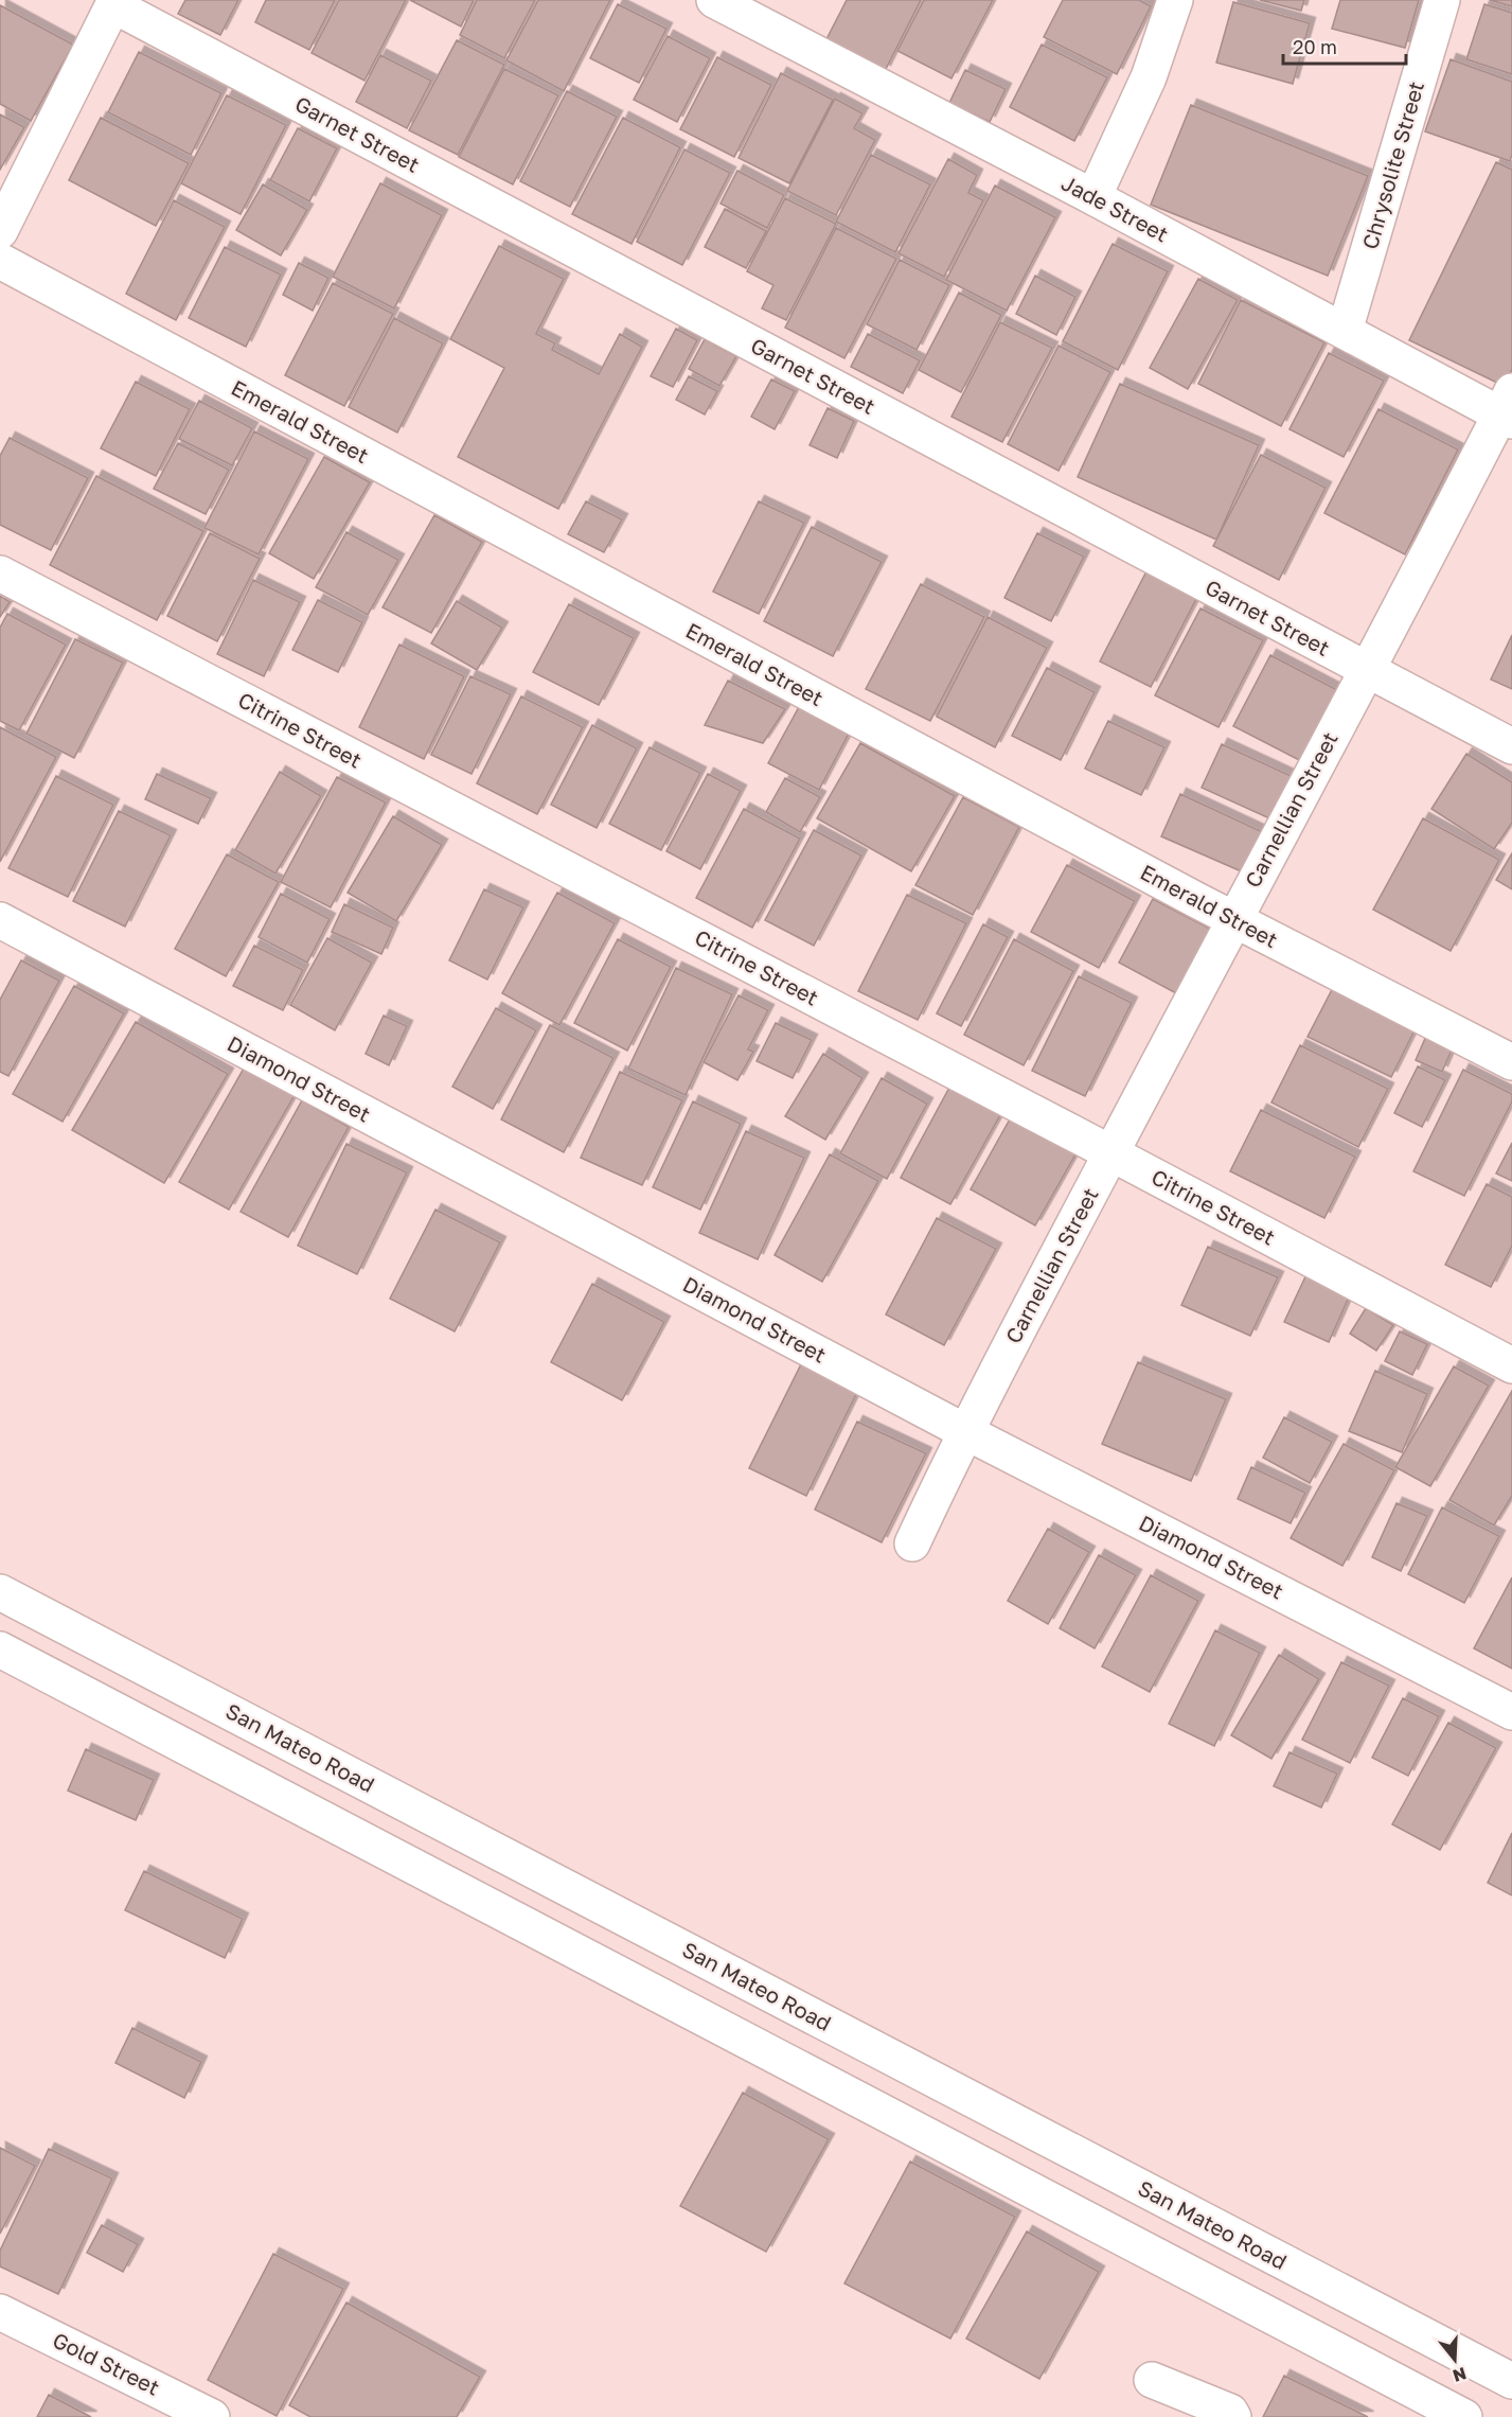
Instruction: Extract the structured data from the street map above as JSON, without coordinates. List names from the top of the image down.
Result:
{
  "streets": {
    "street": [
      "Garnet Street",
      "Chrysolite Street",
      "Jade Street",
      "Emerald Street",
      "Citrine Street",
      "Carnellian Street",
      "Diamond Street",
      "San Mateo Road",
      "Gold Street"
    ]
  },
  "crossings": [
    ["Garnet Street", "Carnellian Street"],
    ["Chrysolite Street", "Jade Street"],
    ["Jade Street", "Carnellian Street"],
    ["Emerald Street", "Carnellian Street"],
    ["Citrine Street", "Carnellian Street"],
    ["Carnellian Street", "Diamond Street"]
  ],
  "scale_bar": "20 m",
  "north": "bottom"
}
